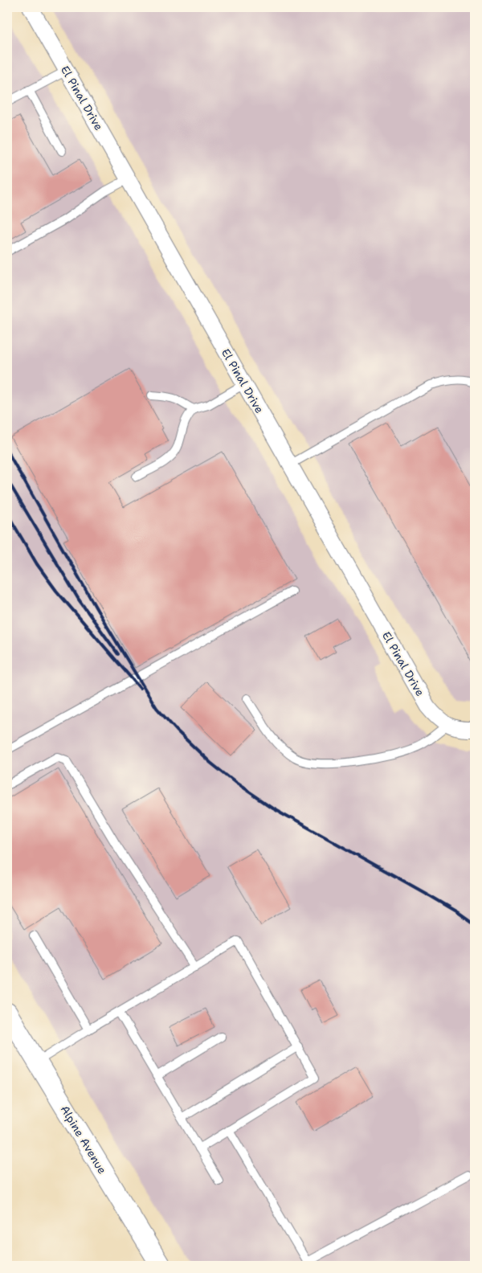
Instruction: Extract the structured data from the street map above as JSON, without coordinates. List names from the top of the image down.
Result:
{
  "streets": {
    "street": ["El Pinal Drive", "Alpine Avenue"]
  }
}
